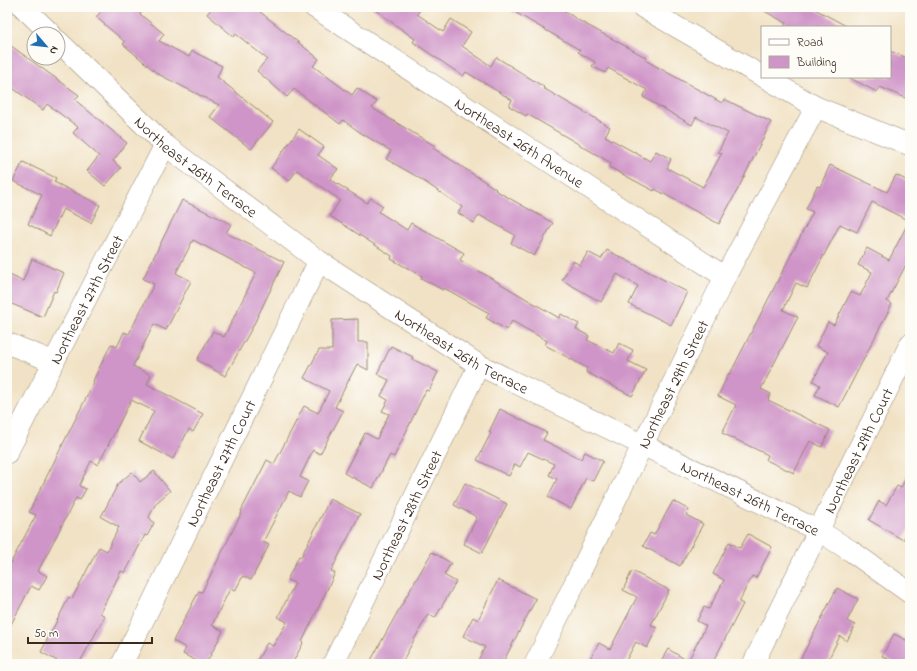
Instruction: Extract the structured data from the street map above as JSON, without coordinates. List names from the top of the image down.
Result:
{
  "streets": {
    "street": [
      "Northeast 26th Avenue",
      "Northeast 26th Terrace",
      "Northeast 27th Street",
      "Northeast 29th Street",
      "Northeast 29th Court",
      "Northeast 27th Court",
      "Northeast 28th Street"
    ]
  },
  "crossings": [
    ["Northeast 26th Avenue", "Northeast 29th Street"],
    ["Northeast 26th Terrace", "Northeast 27th Street"],
    ["Northeast 26th Terrace", "Northeast 29th Street"],
    ["Northeast 26th Terrace", "Northeast 29th Court"],
    ["Northeast 26th Terrace", "Northeast 27th Court"],
    ["Northeast 26th Terrace", "Northeast 28th Street"]
  ],
  "legend": ["Road", "Building"],
  "scale_bar": "50 m",
  "north": "bottom right"
}
